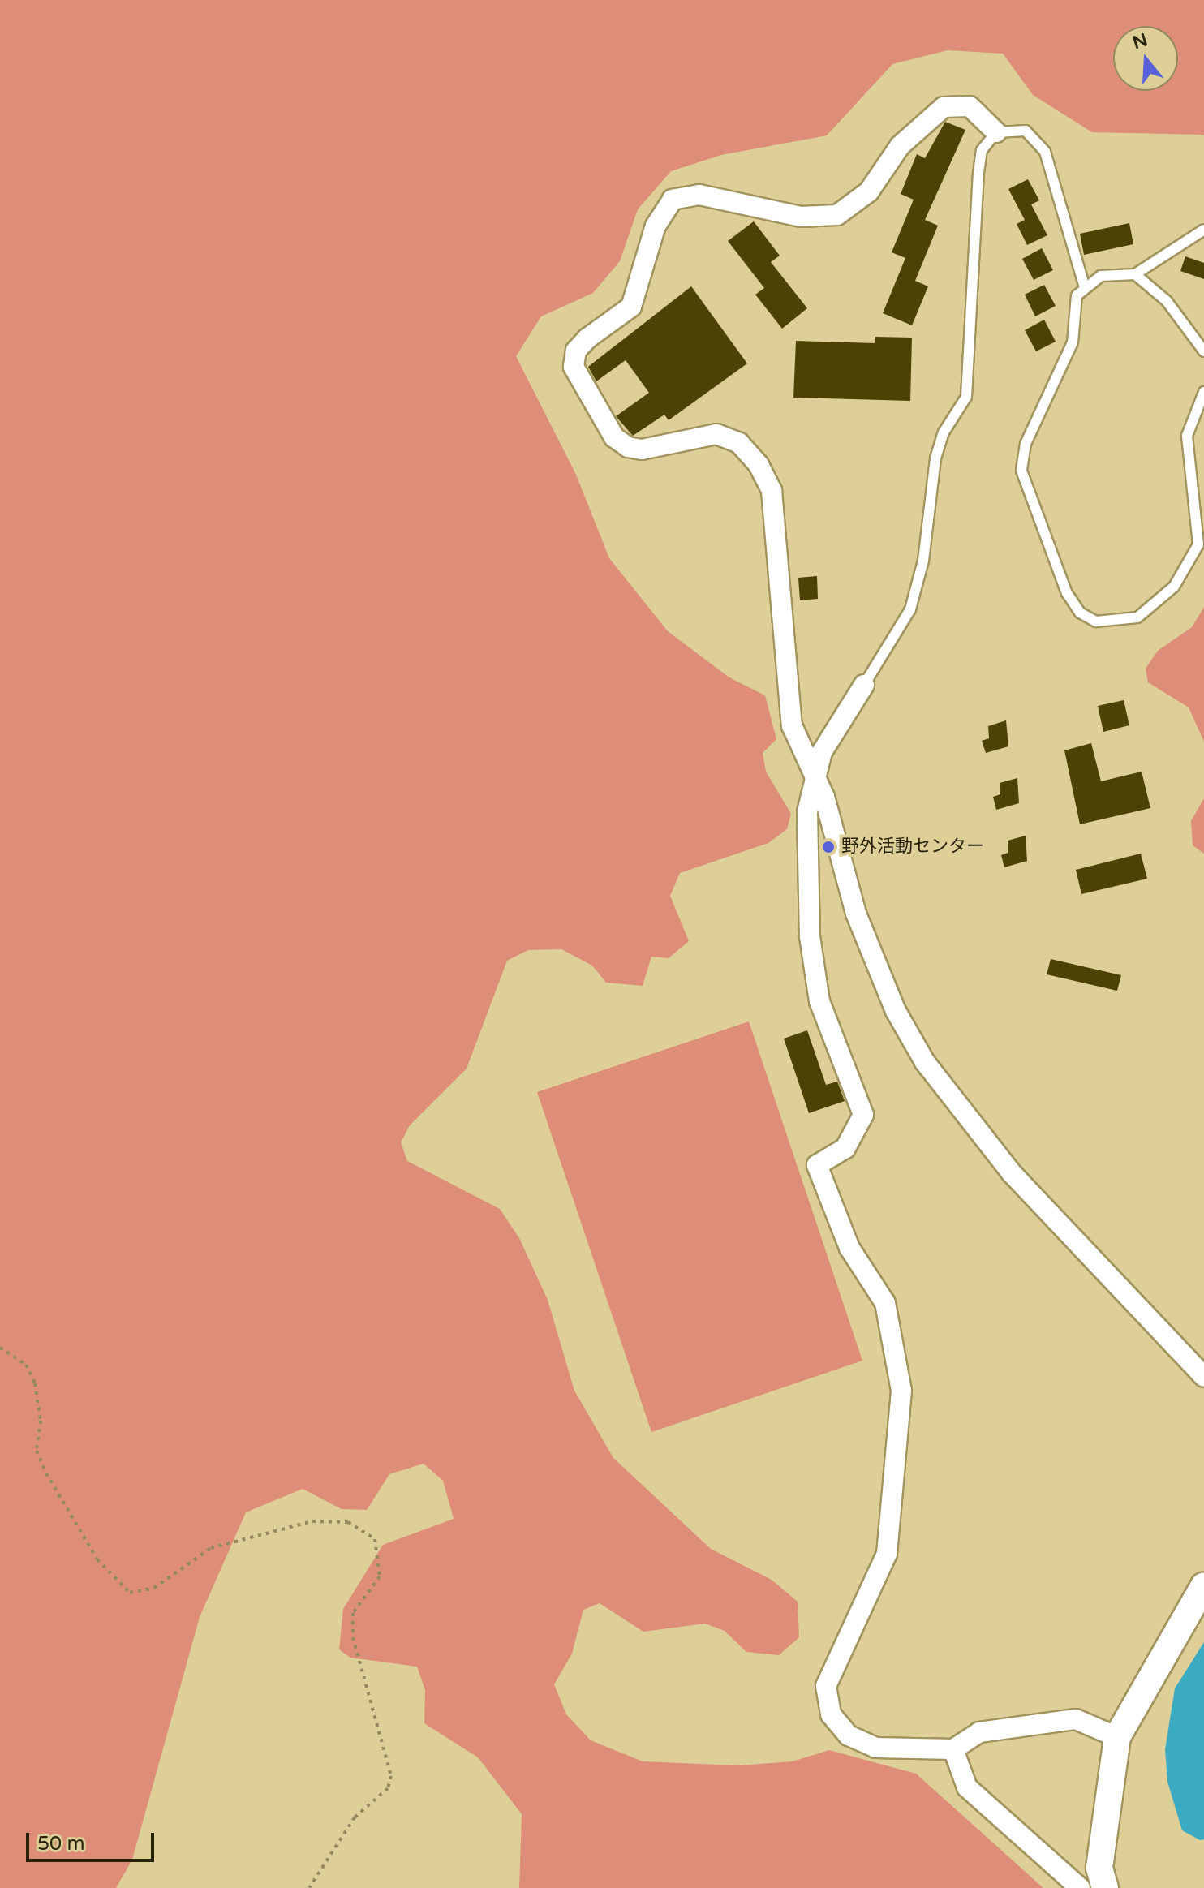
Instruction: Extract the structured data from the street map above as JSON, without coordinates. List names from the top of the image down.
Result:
{
  "places": ["野外活動センター"],
  "scale_bar": "50 m",
  "north": "top"
}
